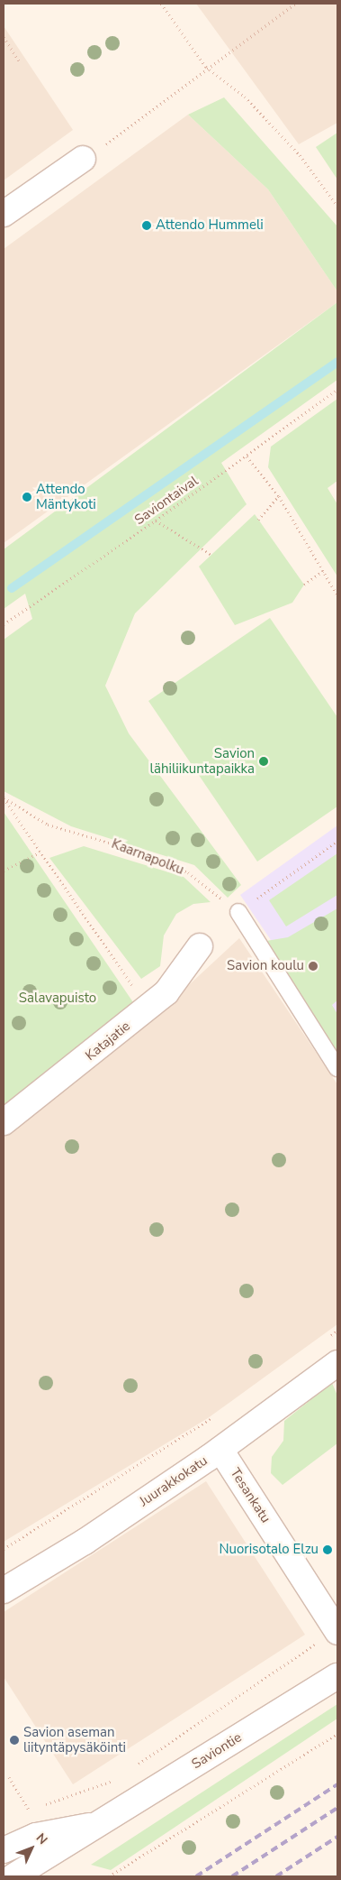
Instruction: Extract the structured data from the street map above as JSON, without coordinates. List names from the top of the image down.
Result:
{
  "streets": {
    "street": [
      "Katajatie",
      "Juurakkokatu",
      "Tesankatu",
      "Saviontie"
    ],
    "path": ["Saviontaival", "Kaarnapolku"]
  },
  "crossings": [
    ["Juurakkokatu", "Tesankatu"]
  ],
  "parks": ["Salavapuisto"],
  "places": [
    "Attendo Hummeli",
    "Attendo Mäntykoti",
    "Savion lähiliikuntapaikka",
    "Savion koulu",
    "Nuorisotalo Elzu",
    "Savion aseman liityntäpysäköinti"
  ],
  "north": "top right"
}
